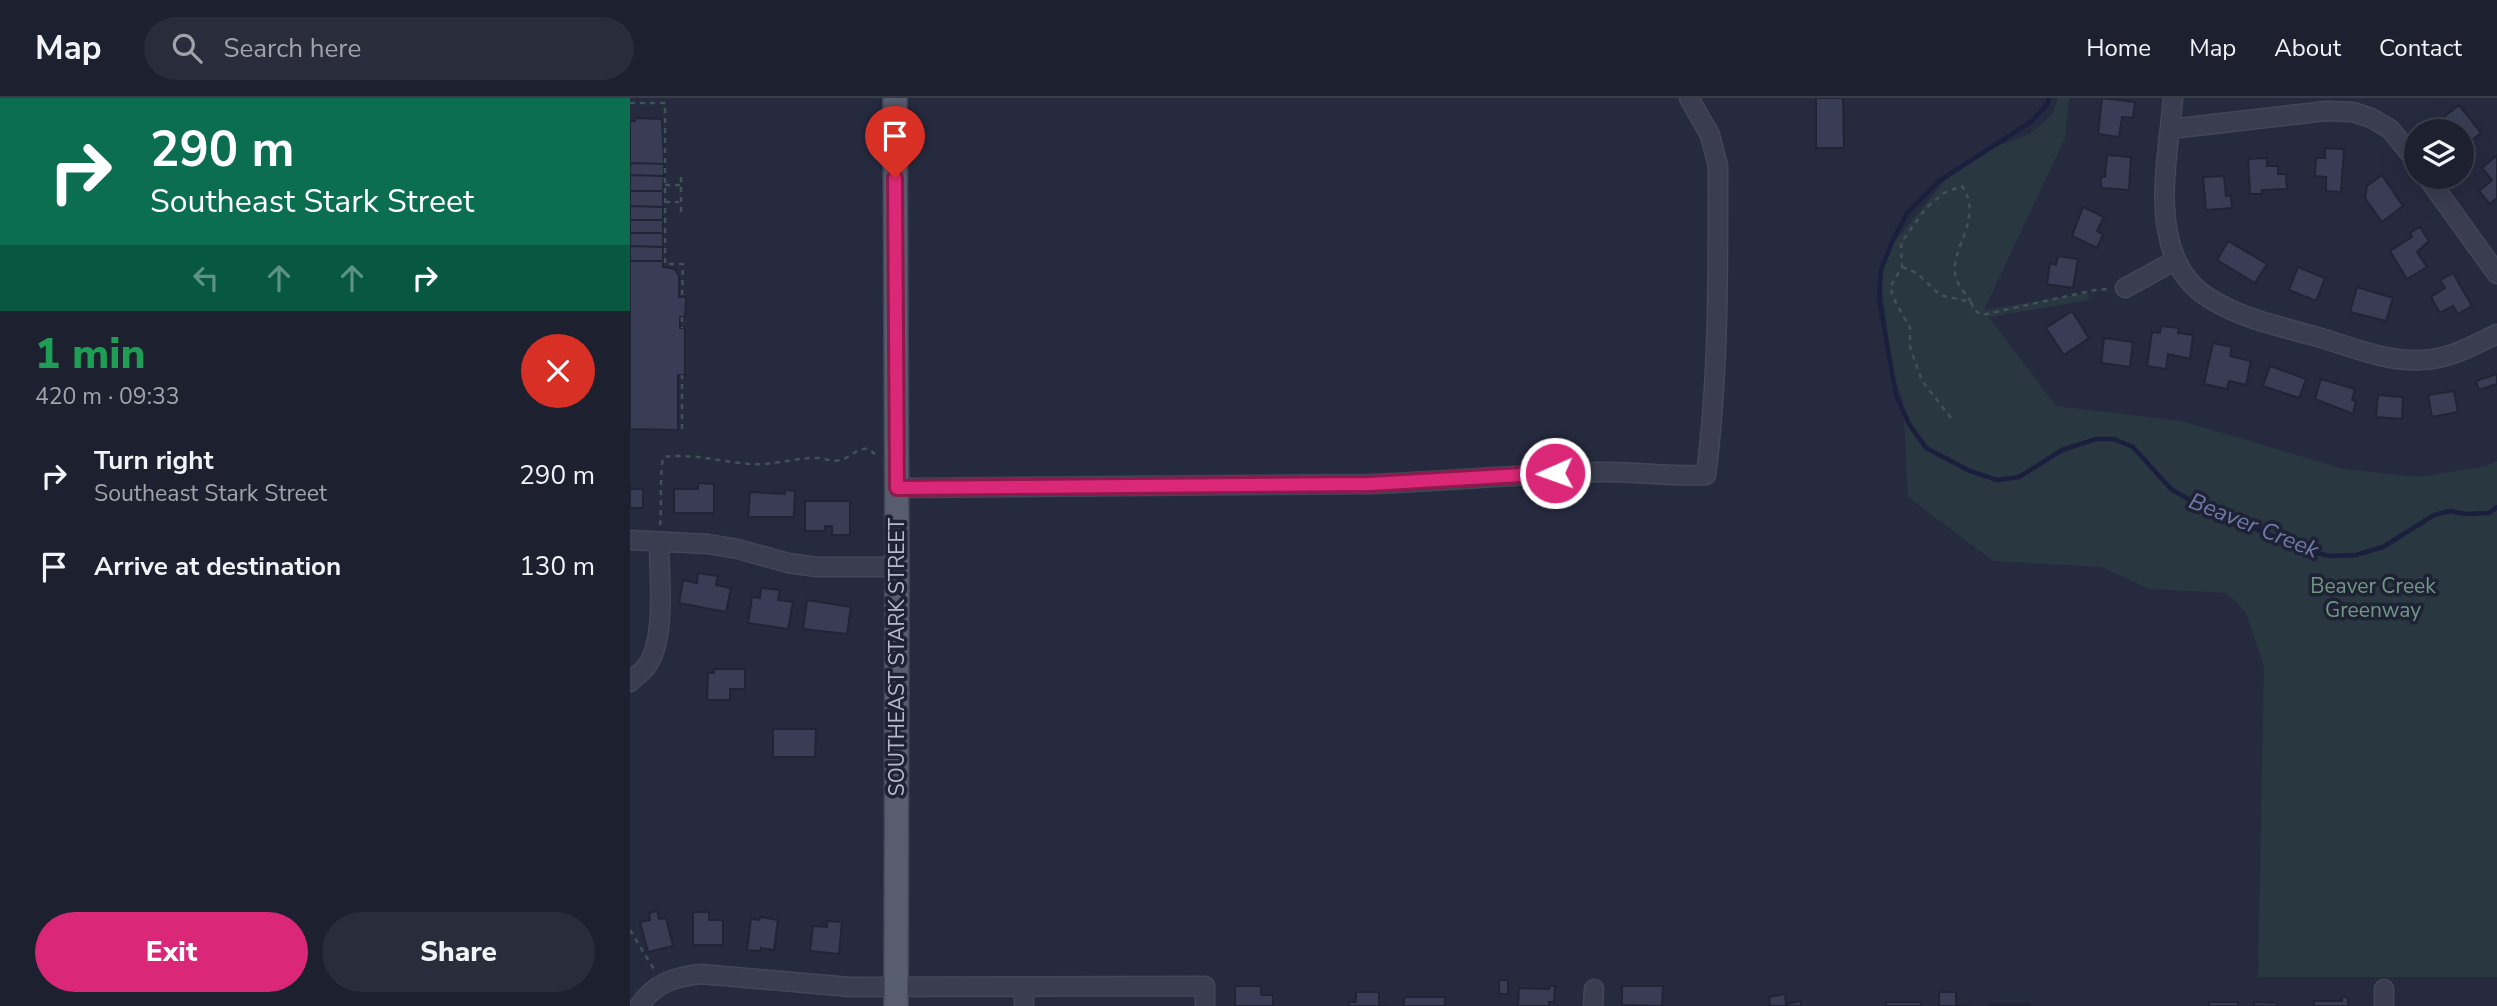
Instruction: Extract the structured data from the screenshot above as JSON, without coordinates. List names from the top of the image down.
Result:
{
  "streets": {
    "main road": ["SOUTHEAST STARK STREET"]
  },
  "water": ["Beaver Creek"],
  "parks": ["Beaver Creek Greenway"],
  "page": {
    "header": "Map",
    "search": "Search here",
    "nav": [
      "Home",
      "Map",
      "About",
      "Contact"
    ],
    "turn": ["290 m", "Southeast Stark Street"],
    "heading": ["1 min", "420 m · 09:33"],
    "list": [
      {
        "name": "Turn right",
        "note": "Southeast Stark Street",
        "value": "290 m"
      },
      {
        "name": "Arrive at destination",
        "value": "130 m"
      }
    ],
    "buttons": ["Exit", "Share"]
  }
}
